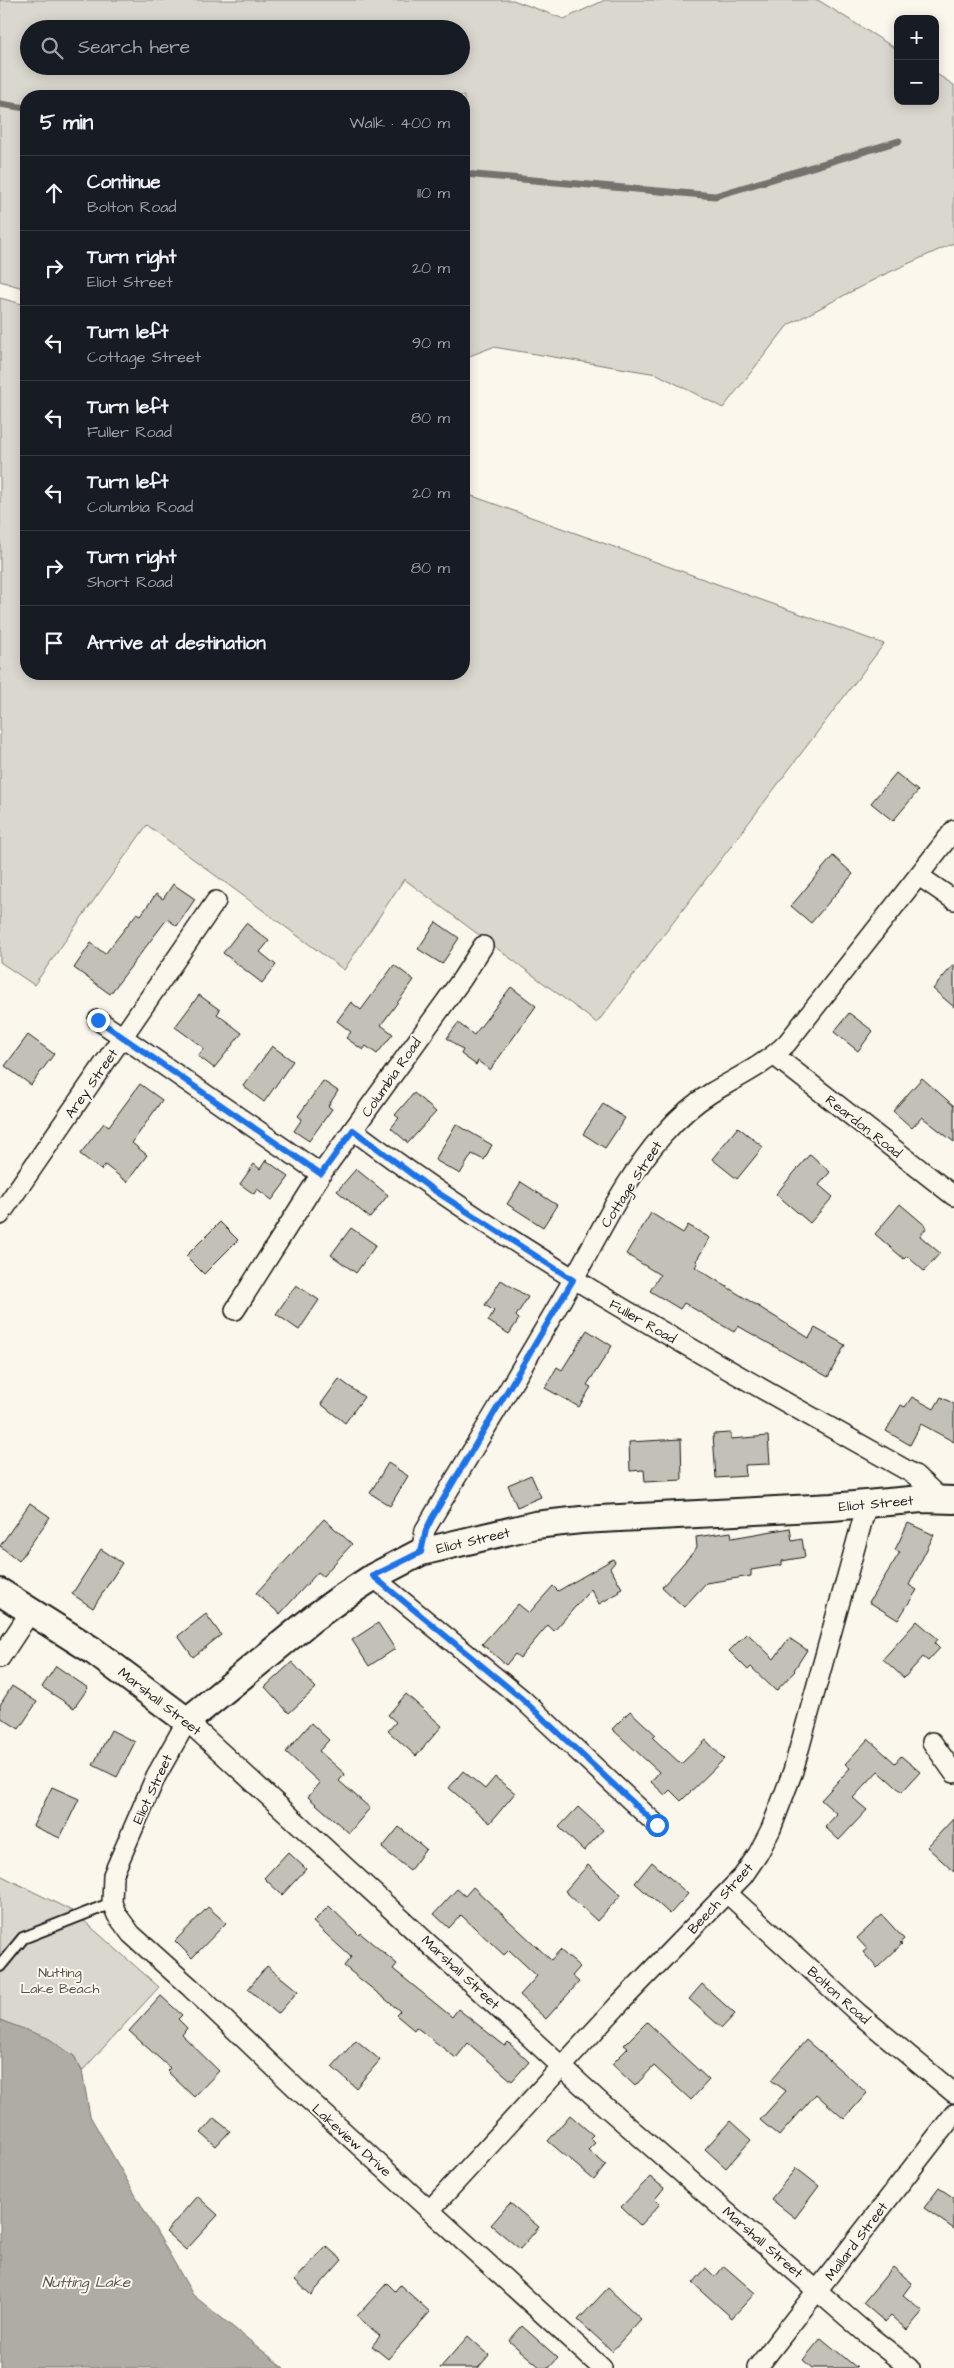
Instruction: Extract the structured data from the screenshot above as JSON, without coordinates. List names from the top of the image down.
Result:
{
  "streets": {
    "street": [
      "Columbia Road",
      "Arey Street",
      "Reardon Road",
      "Cottage Street",
      "Fuller Road",
      "Eliot Street",
      "Marshall Street",
      "Beech Street",
      "Bolton Road",
      "Lakeview Drive",
      "Mallard Street"
    ]
  },
  "crossings": [
    ["Columbia Road", "Fuller Road"],
    ["Reardon Road", "Cottage Street"],
    ["Cottage Street", "Fuller Road"],
    ["Cottage Street", "Eliot Street"],
    ["Fuller Road", "Eliot Street"],
    ["Eliot Street", "Marshall Street"],
    ["Eliot Street", "Beech Street"],
    ["Eliot Street", "Lakeview Drive"],
    ["Marshall Street", "Beech Street"],
    ["Marshall Street", "Mallard Street"],
    ["Beech Street", "Bolton Road"],
    ["Beech Street", "Lakeview Drive"]
  ],
  "water": ["Nutting Lake"],
  "parks": ["Nutting Lake Beach"],
  "page": {
    "map_buttons": ["+", "−"],
    "search": "Search here",
    "heading": ["5 min", "Walk · 400 m"],
    "list": [
      ["Continue", "Bolton Road", "110 m"],
      ["Turn right", "Eliot Street", "20 m"],
      ["Turn left", "Cottage Street", "90 m"],
      ["Turn left", "Fuller Road", "80 m"],
      ["Turn left", "Columbia Road", "20 m"],
      ["Turn right", "Short Road", "80 m"],
      "Arrive at destination"
    ]
  }
}
